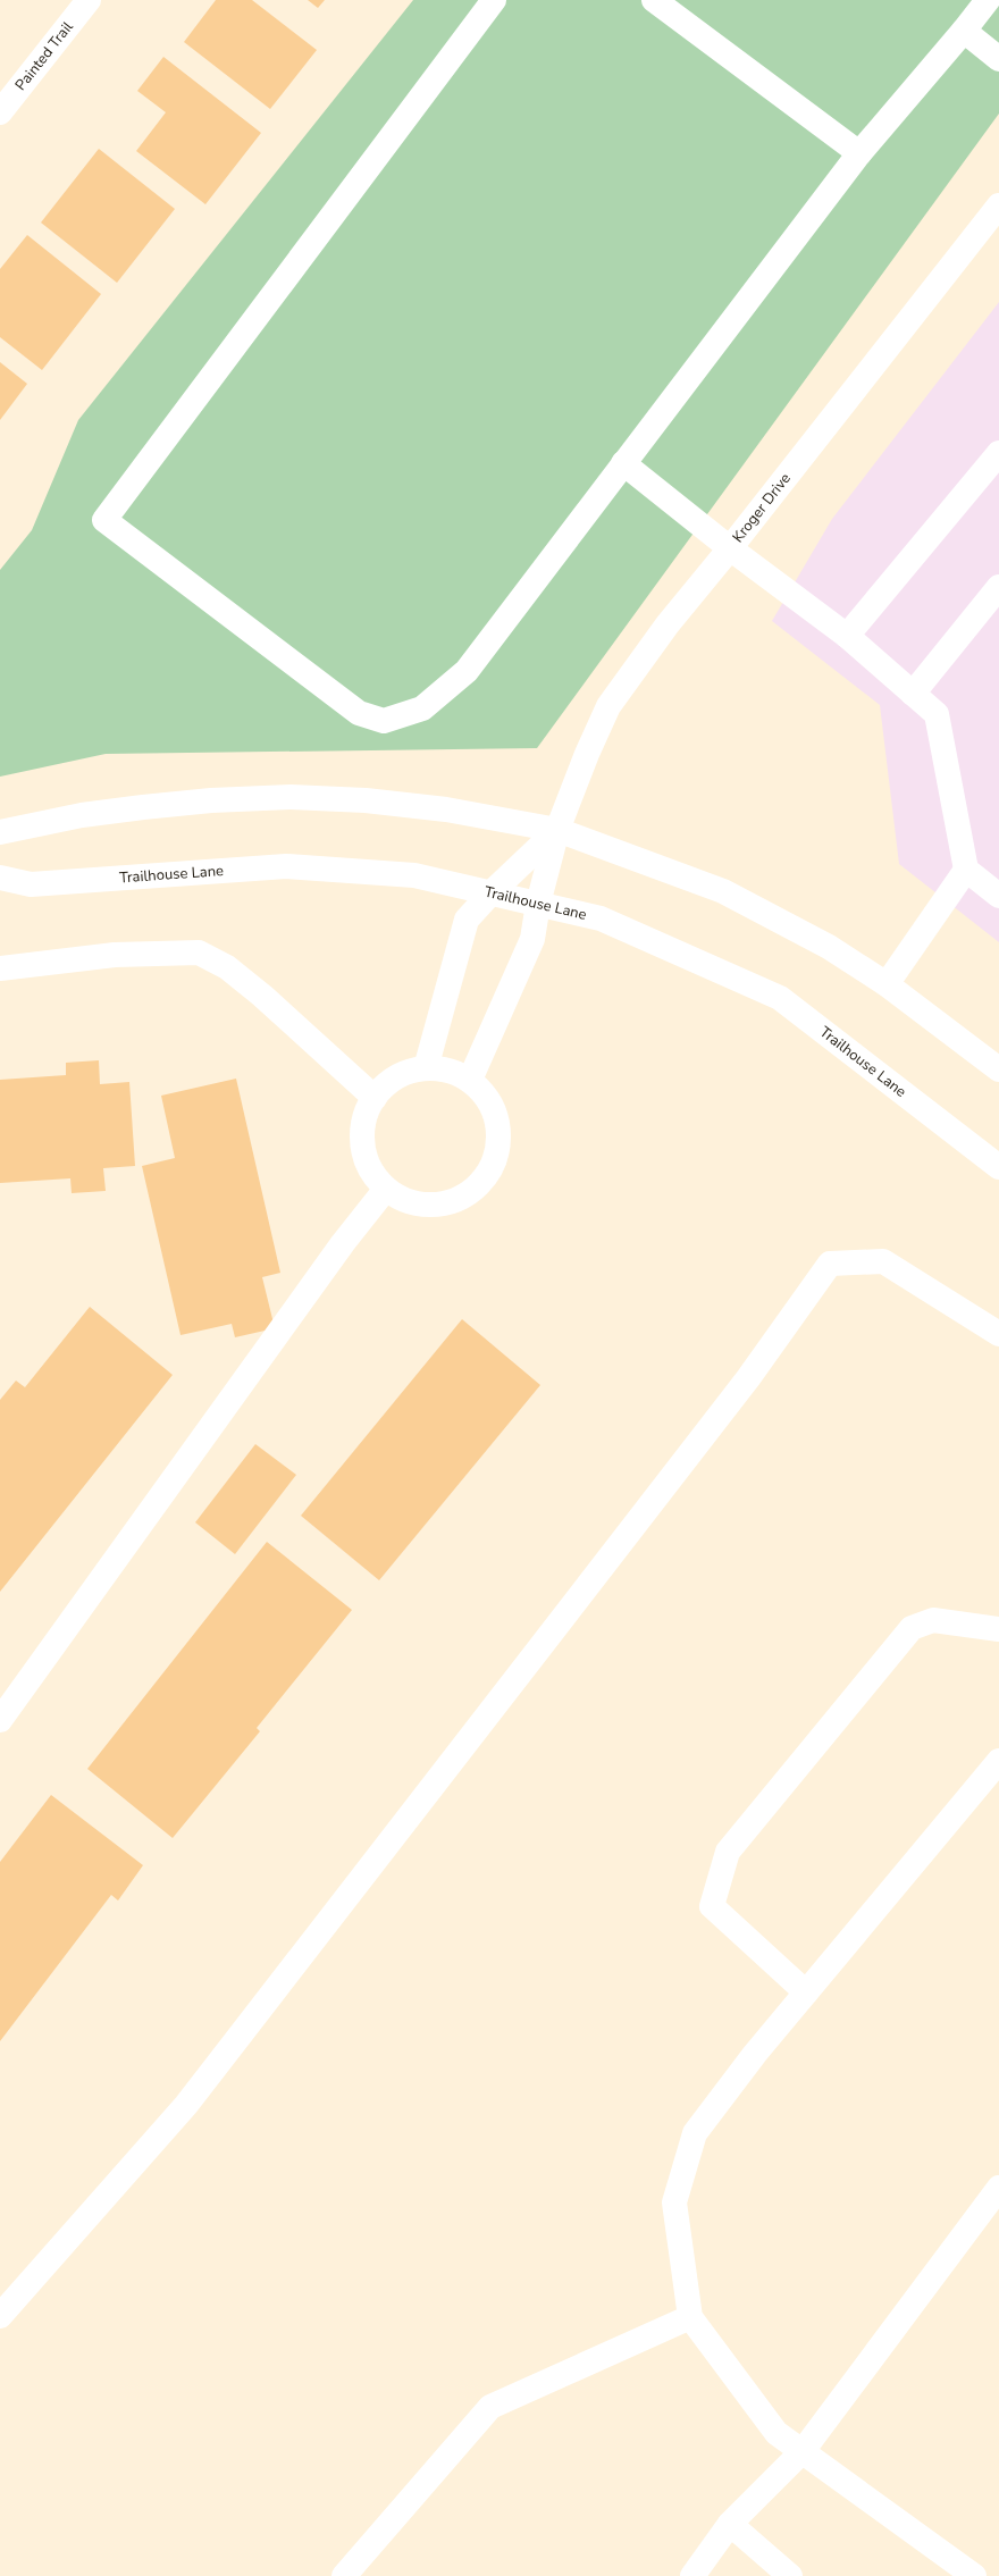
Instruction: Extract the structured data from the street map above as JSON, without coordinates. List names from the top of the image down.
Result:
{
  "streets": {
    "street": ["Painted Trail", "Kroger Drive", "Trailhouse Lane"]
  },
  "crossings": [
    ["Kroger Drive", "Trailhouse Lane"]
  ]
}
